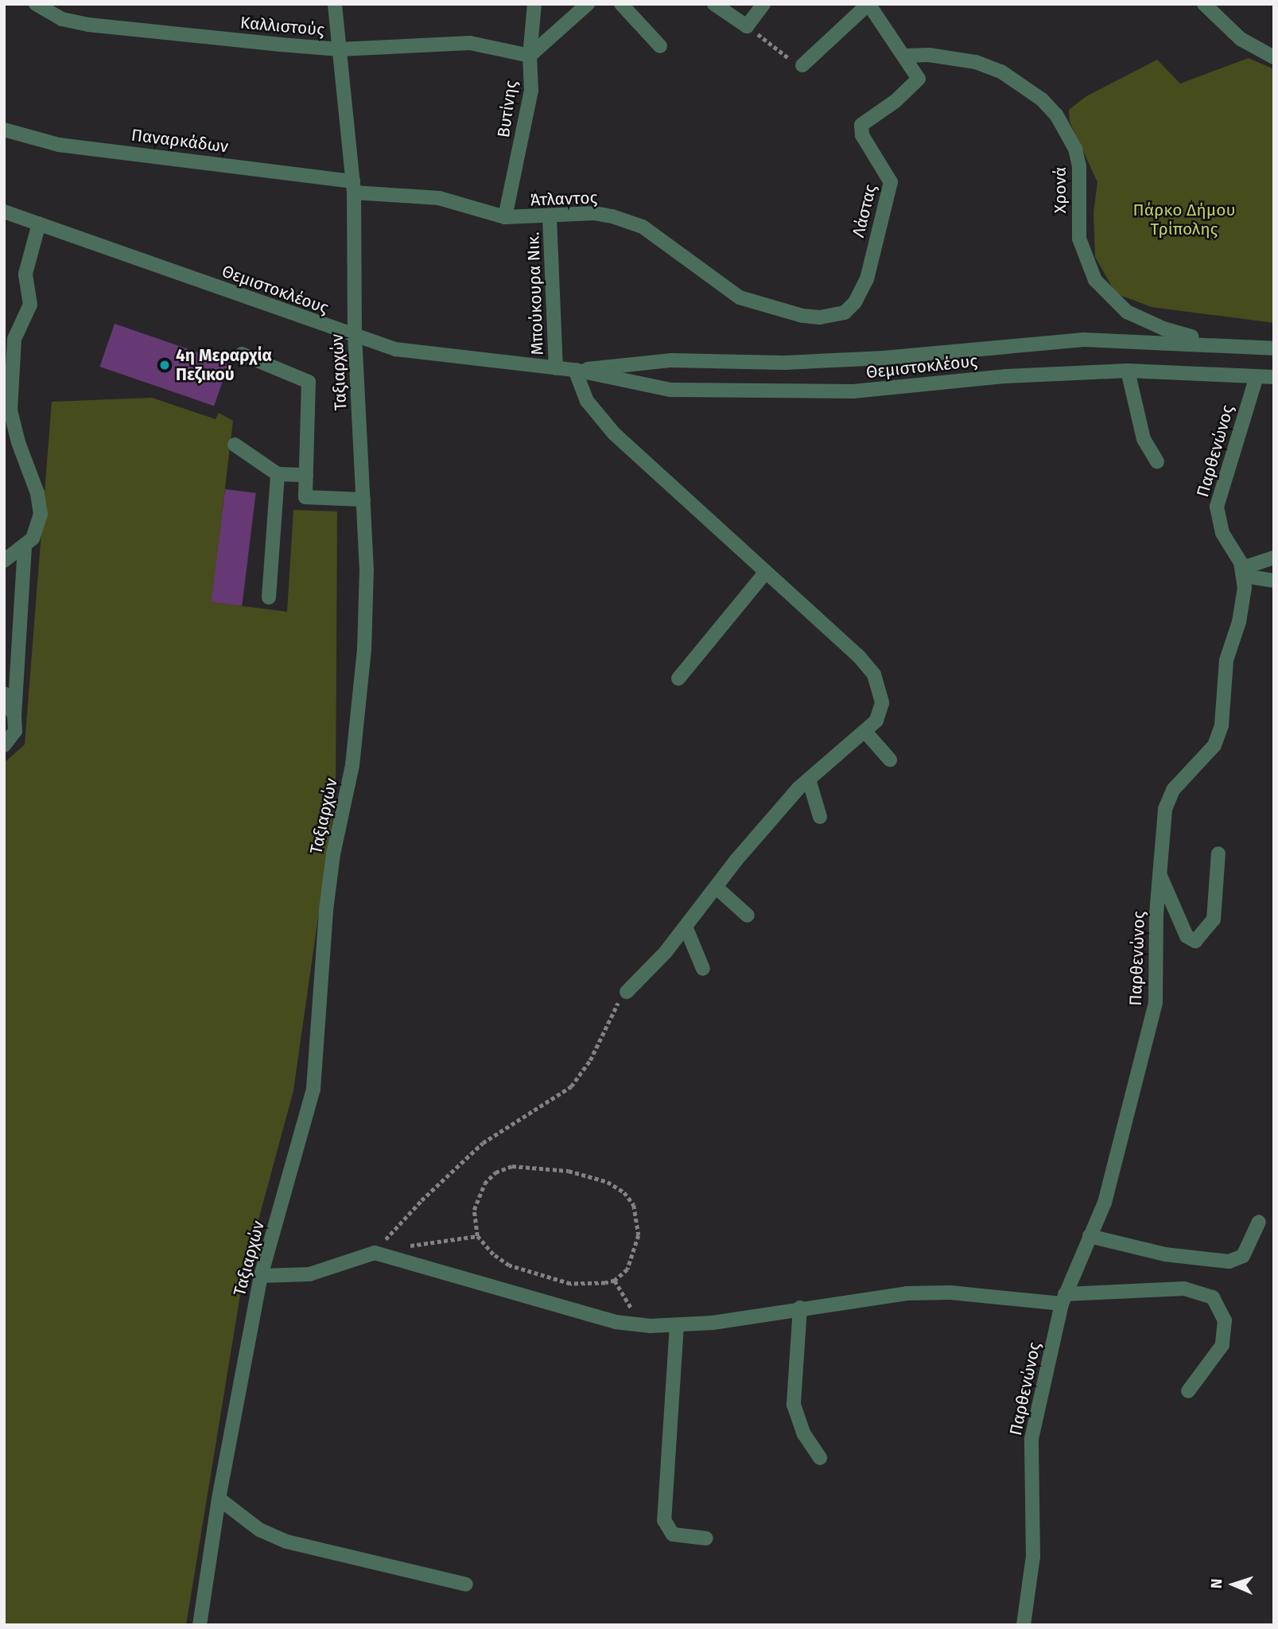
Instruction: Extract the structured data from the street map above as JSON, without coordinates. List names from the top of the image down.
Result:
{
  "streets": {
    "street": [
      "Καλλιστούς",
      "Βυτίνης",
      "Παναρκάδων",
      "Χρονά",
      "Άτλαντος",
      "Λάστας",
      "Θεμιστοκλέους",
      "Μπούκουρα Νικ.",
      "Ταξιαρχών",
      "Παρθενώνος"
    ]
  },
  "crossings": [
    ["Καλλιστούς", "Βυτίνης"],
    ["Καλλιστούς", "Ταξιαρχών"],
    ["Βυτίνης", "Άτλαντος"],
    ["Παναρκάδων", "Άτλαντος"],
    ["Παναρκάδων", "Ταξιαρχών"],
    ["Χρονά", "Λάστας"],
    ["Χρονά", "Θεμιστοκλέους"],
    ["Άτλαντος", "Λάστας"],
    ["Άτλαντος", "Μπούκουρα Νικ."],
    ["Άτλαντος", "Ταξιαρχών"],
    ["Θεμιστοκλέους", "Μπούκουρα Νικ."],
    ["Θεμιστοκλέους", "Ταξιαρχών"],
    ["Θεμιστοκλέους", "Παρθενώνος"]
  ],
  "parks": ["Πάρκο Δήμου Τρίπολης"],
  "places": ["4η Μεραρχία Πεζικού"],
  "north": "left"
}
